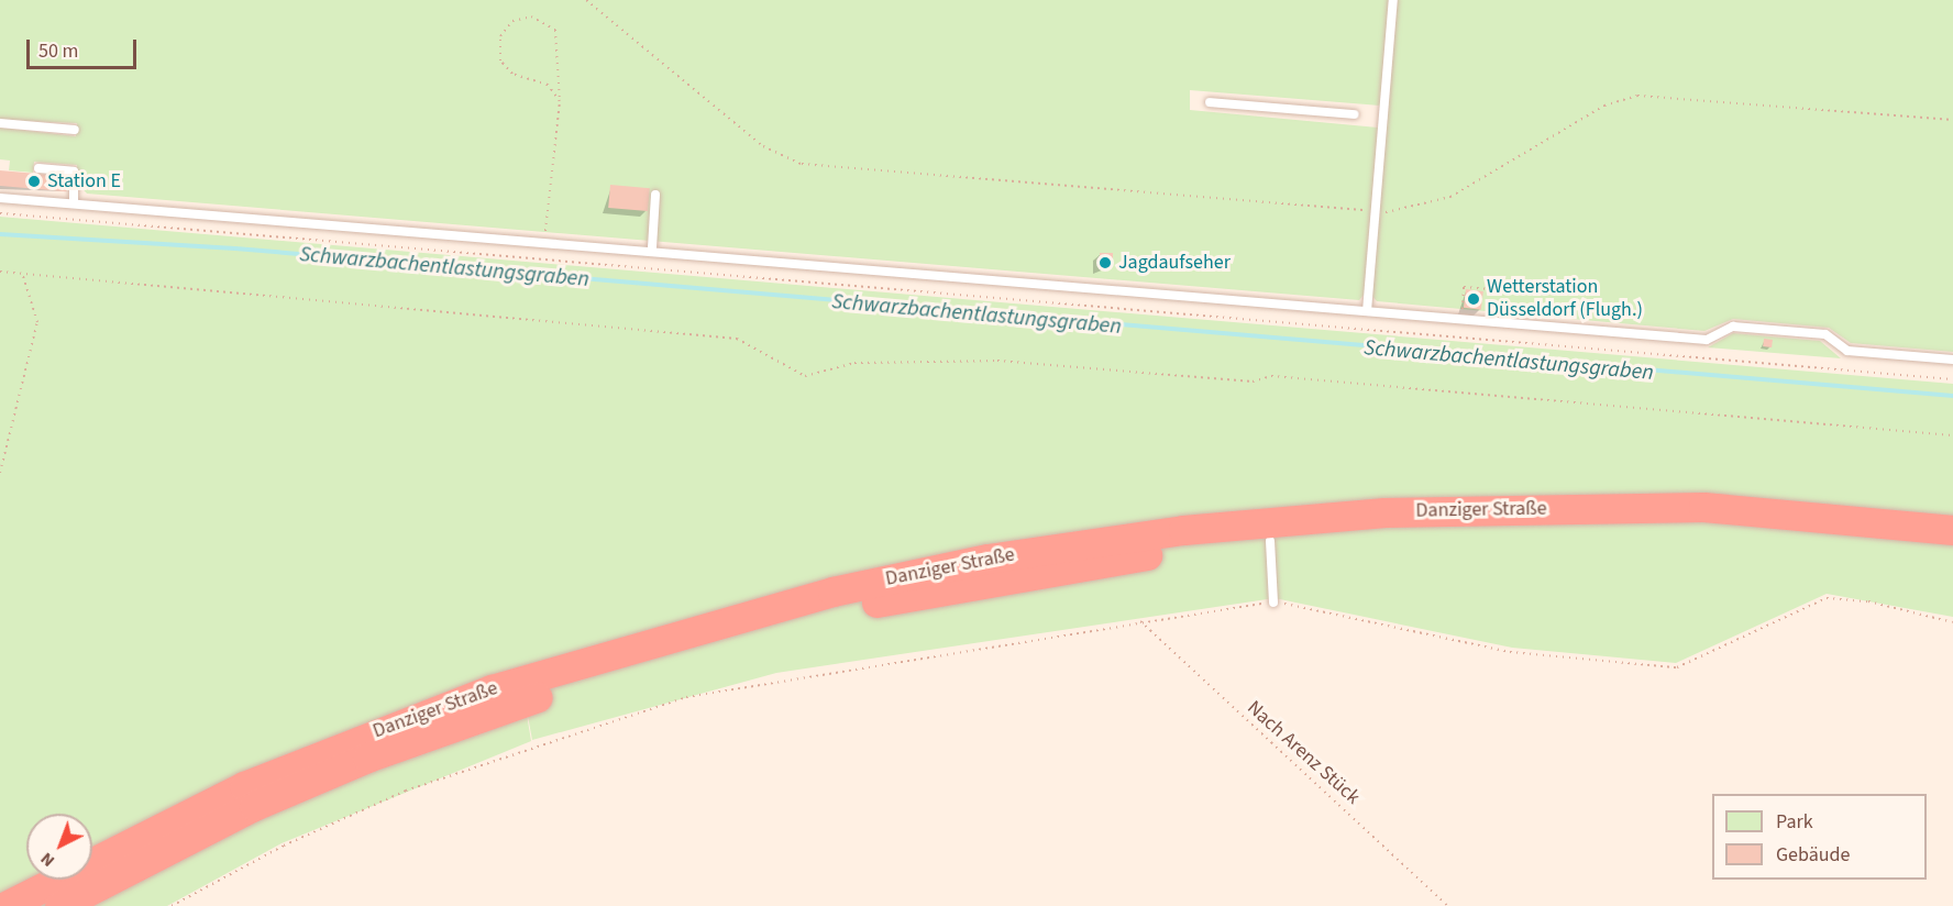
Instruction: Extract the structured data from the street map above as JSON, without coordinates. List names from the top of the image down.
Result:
{
  "streets": {
    "highway": ["Danziger Straße"],
    "path": ["Nach Arenz Stück"]
  },
  "water": ["Schwarzbachentlastungsgraben"],
  "places": ["Station E", "Jagdaufseher", "Wetterstation Düsseldorf (Flugh.)"],
  "legend": ["Park", "Gebäude"],
  "scale_bar": "50 m",
  "north": "bottom left"
}
